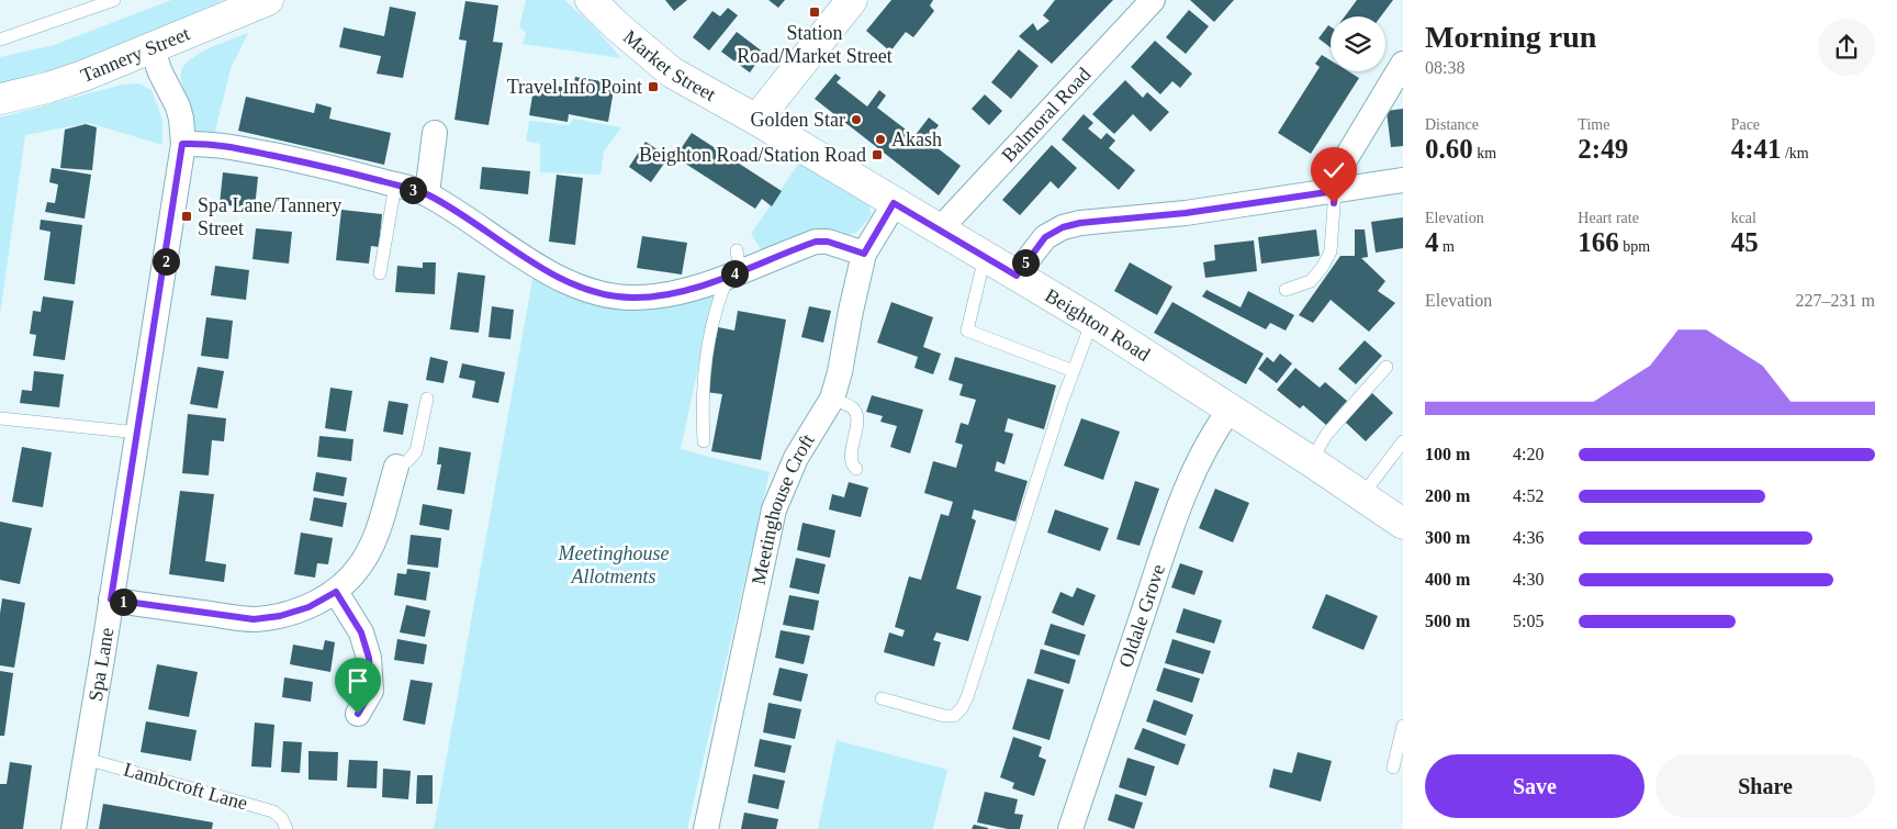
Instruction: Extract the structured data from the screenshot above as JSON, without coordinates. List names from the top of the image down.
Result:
{
  "streets": {
    "street": [
      "Tannery Street",
      "Market Street",
      "Balmoral Road",
      "Beighton Road",
      "Meetinghouse Croft",
      "Oldale Grove",
      "Spa Lane"
    ],
    "lane": ["Lambcroft Lane"]
  },
  "crossings": [
    ["Tannery Street", "Spa Lane"],
    ["Market Street", "Beighton Road"],
    ["Balmoral Road", "Beighton Road"],
    ["Beighton Road", "Meetinghouse Croft"],
    ["Beighton Road", "Oldale Grove"],
    ["Spa Lane", "Lambcroft Lane"]
  ],
  "parks": ["Meetinghouse Allotments"],
  "places": {
    "transit": [
      "Station Road/Market Street",
      "Travel Info Point",
      "Beighton Road/Station Road",
      "Spa Lane/Tannery Street"
    ],
    "other": ["Golden Star", "Akash"]
  },
  "page": {
    "heading": ["Morning run", "08:38"],
    "stats": [
      ["Distance", "0.60 km"],
      ["Time", "2:49"],
      ["Pace", "4:41 /km"],
      ["Elevation", "4 m"],
      ["Heart rate", "166 bpm"],
      ["kcal", "45"]
    ],
    "pins": [
      "3",
      "2",
      "5",
      "4",
      "1"
    ],
    "chart": ["Elevation", "227–231 m"],
    "list": [
      {
        "name": "100 m",
        "note": "4:20"
      },
      {
        "name": "200 m",
        "note": "4:52"
      },
      {
        "name": "300 m",
        "note": "4:36"
      },
      {
        "name": "400 m",
        "note": "4:30"
      },
      {
        "name": "500 m",
        "note": "5:05"
      }
    ],
    "buttons": ["Save", "Share"]
  }
}
